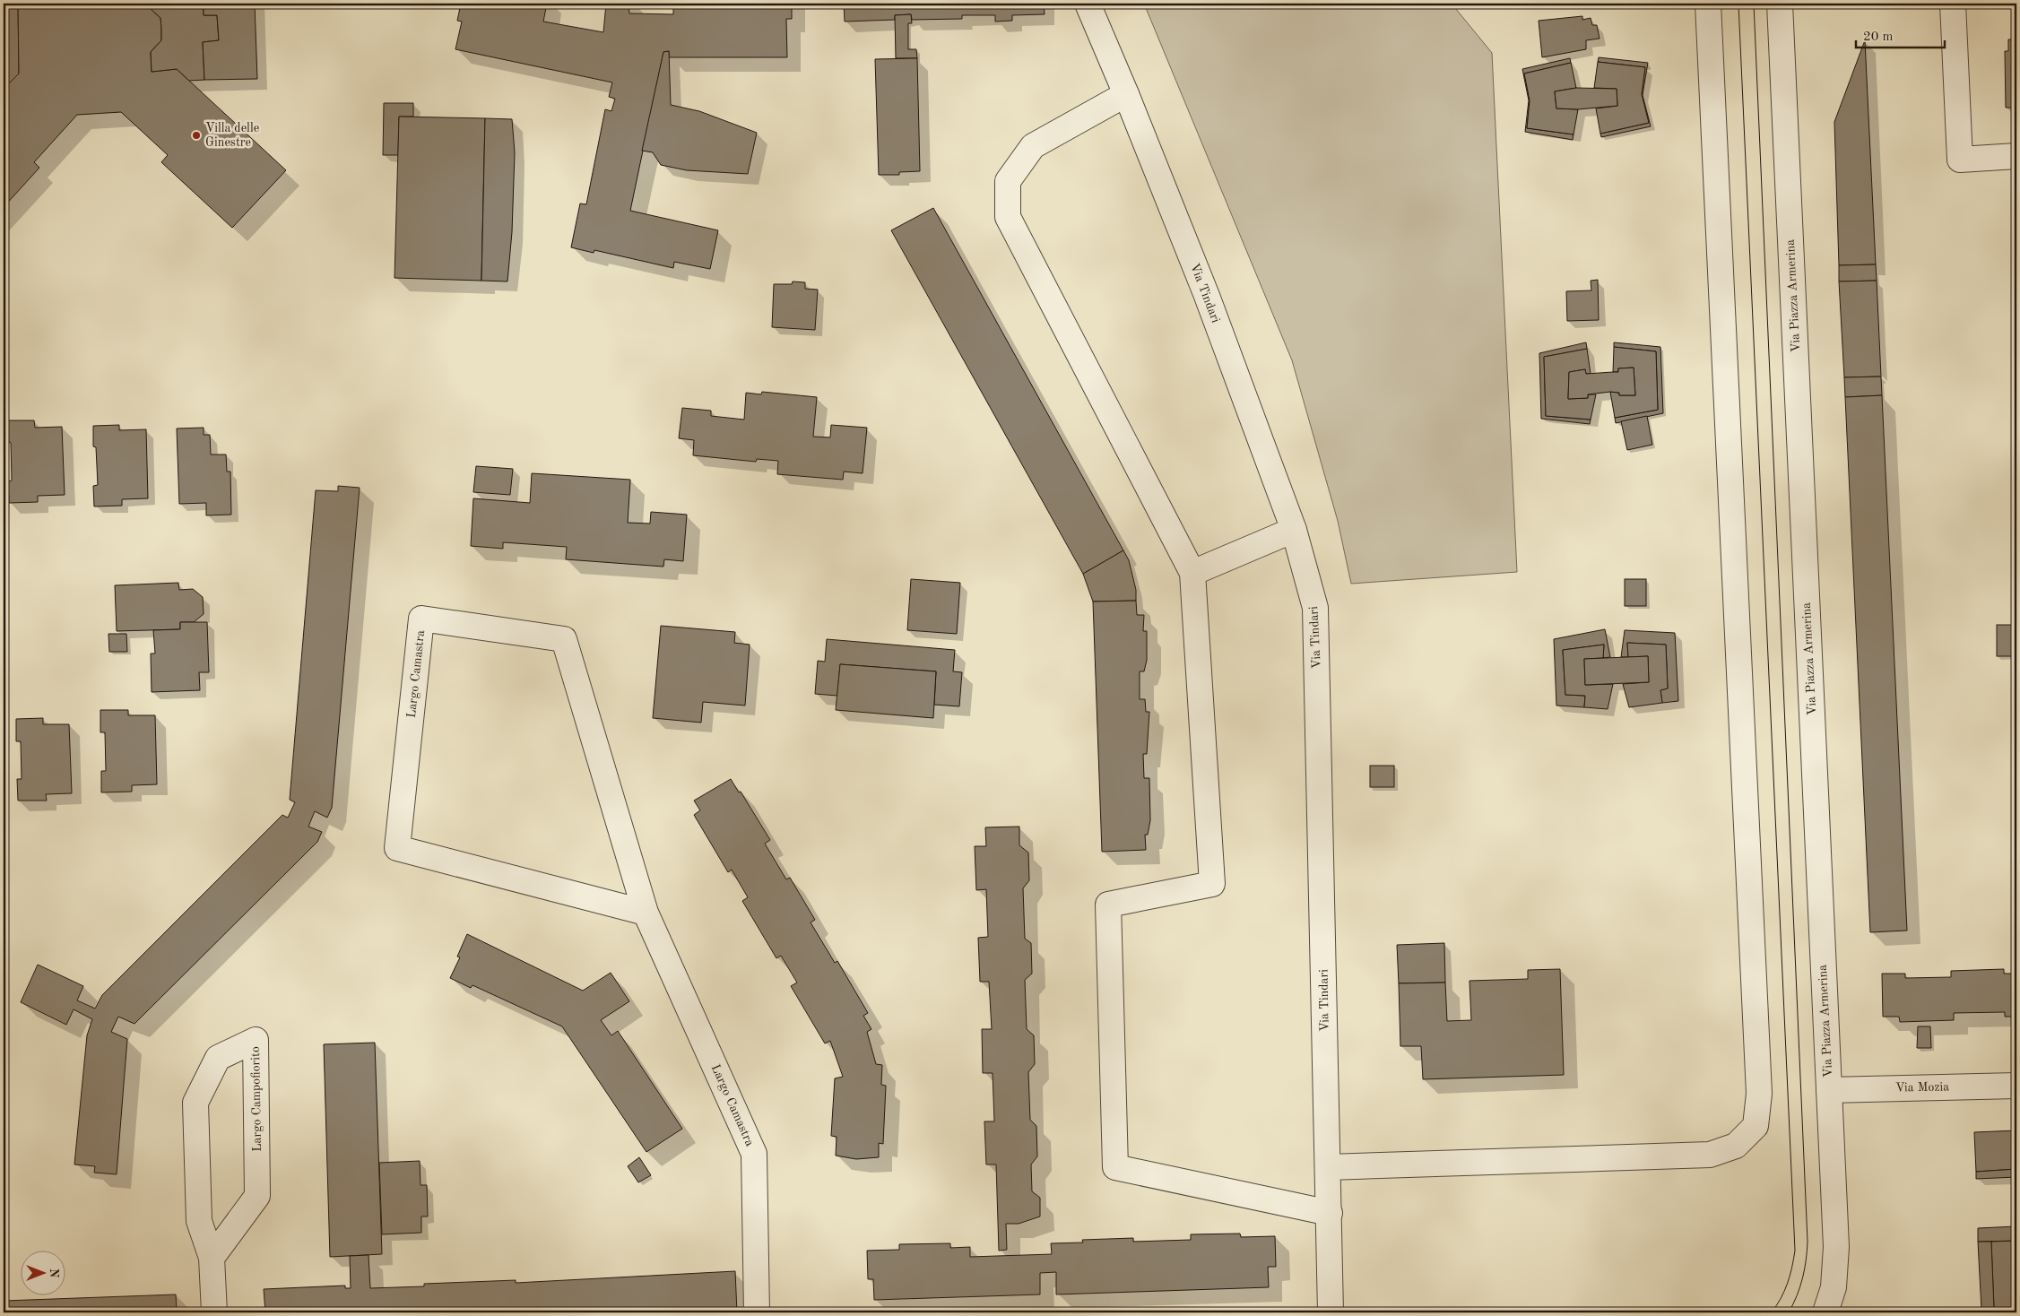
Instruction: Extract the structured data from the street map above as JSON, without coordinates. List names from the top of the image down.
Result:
{
  "streets": {
    "street": [
      "Via Tindari",
      "Via Piazza Armerina",
      "Largo Camastra",
      "Via Mozia",
      "Largo Campofiorito"
    ]
  },
  "crossings": [
    ["Via Piazza Armerina", "Via Mozia"]
  ],
  "places": ["Villa delle Ginestre"],
  "scale_bar": "20 m",
  "north": "right"
}
